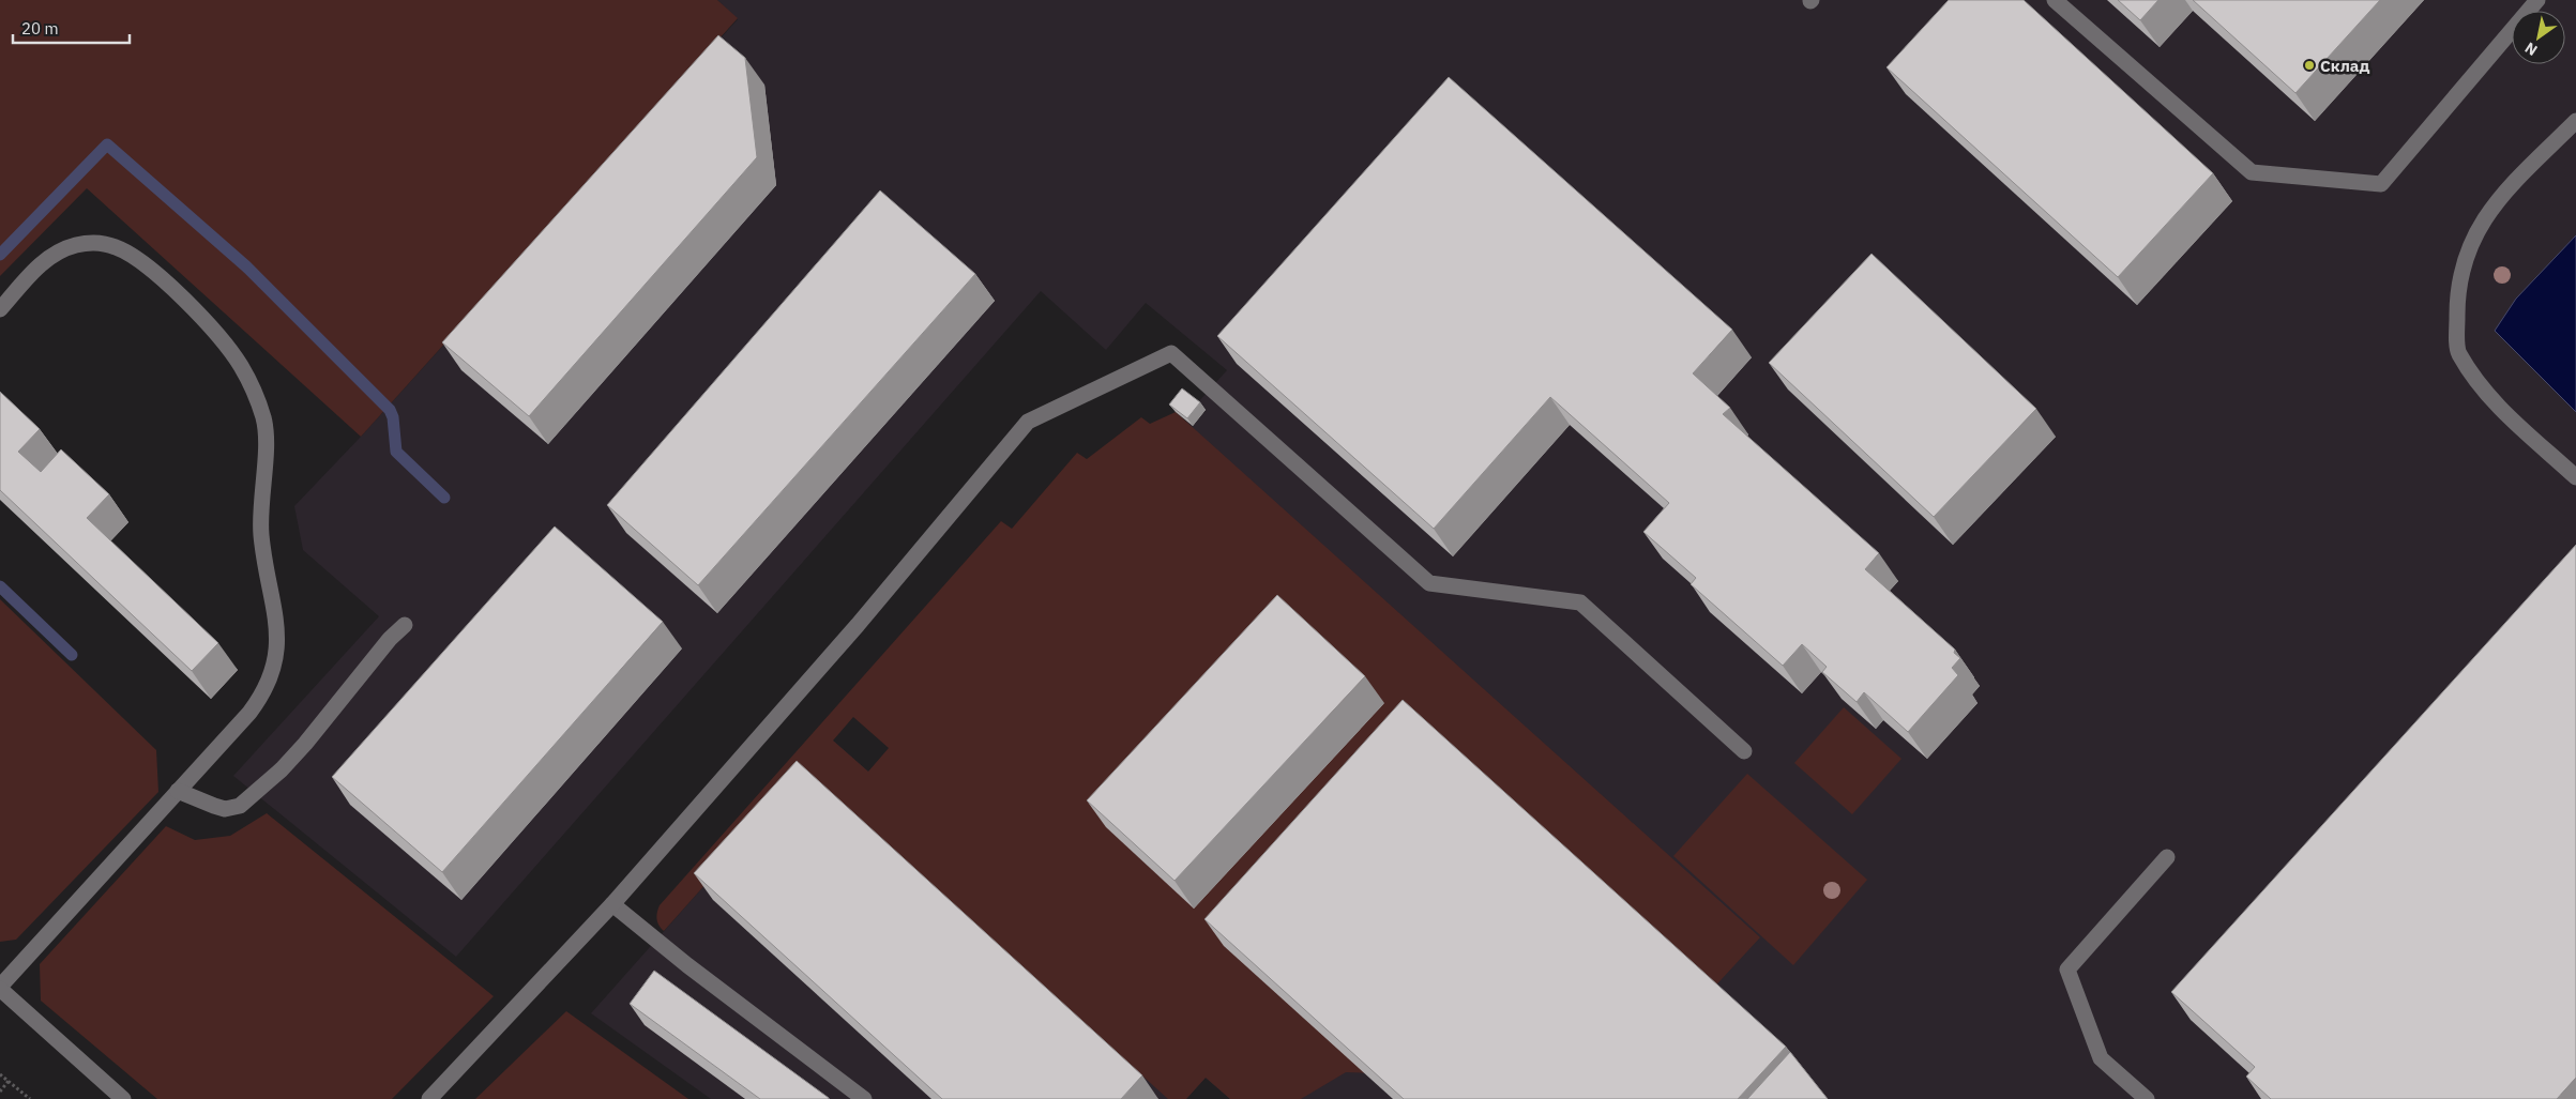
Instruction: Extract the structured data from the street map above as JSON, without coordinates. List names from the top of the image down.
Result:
{
  "places": ["Склад"],
  "scale_bar": "20 m",
  "north": "bottom left"
}
